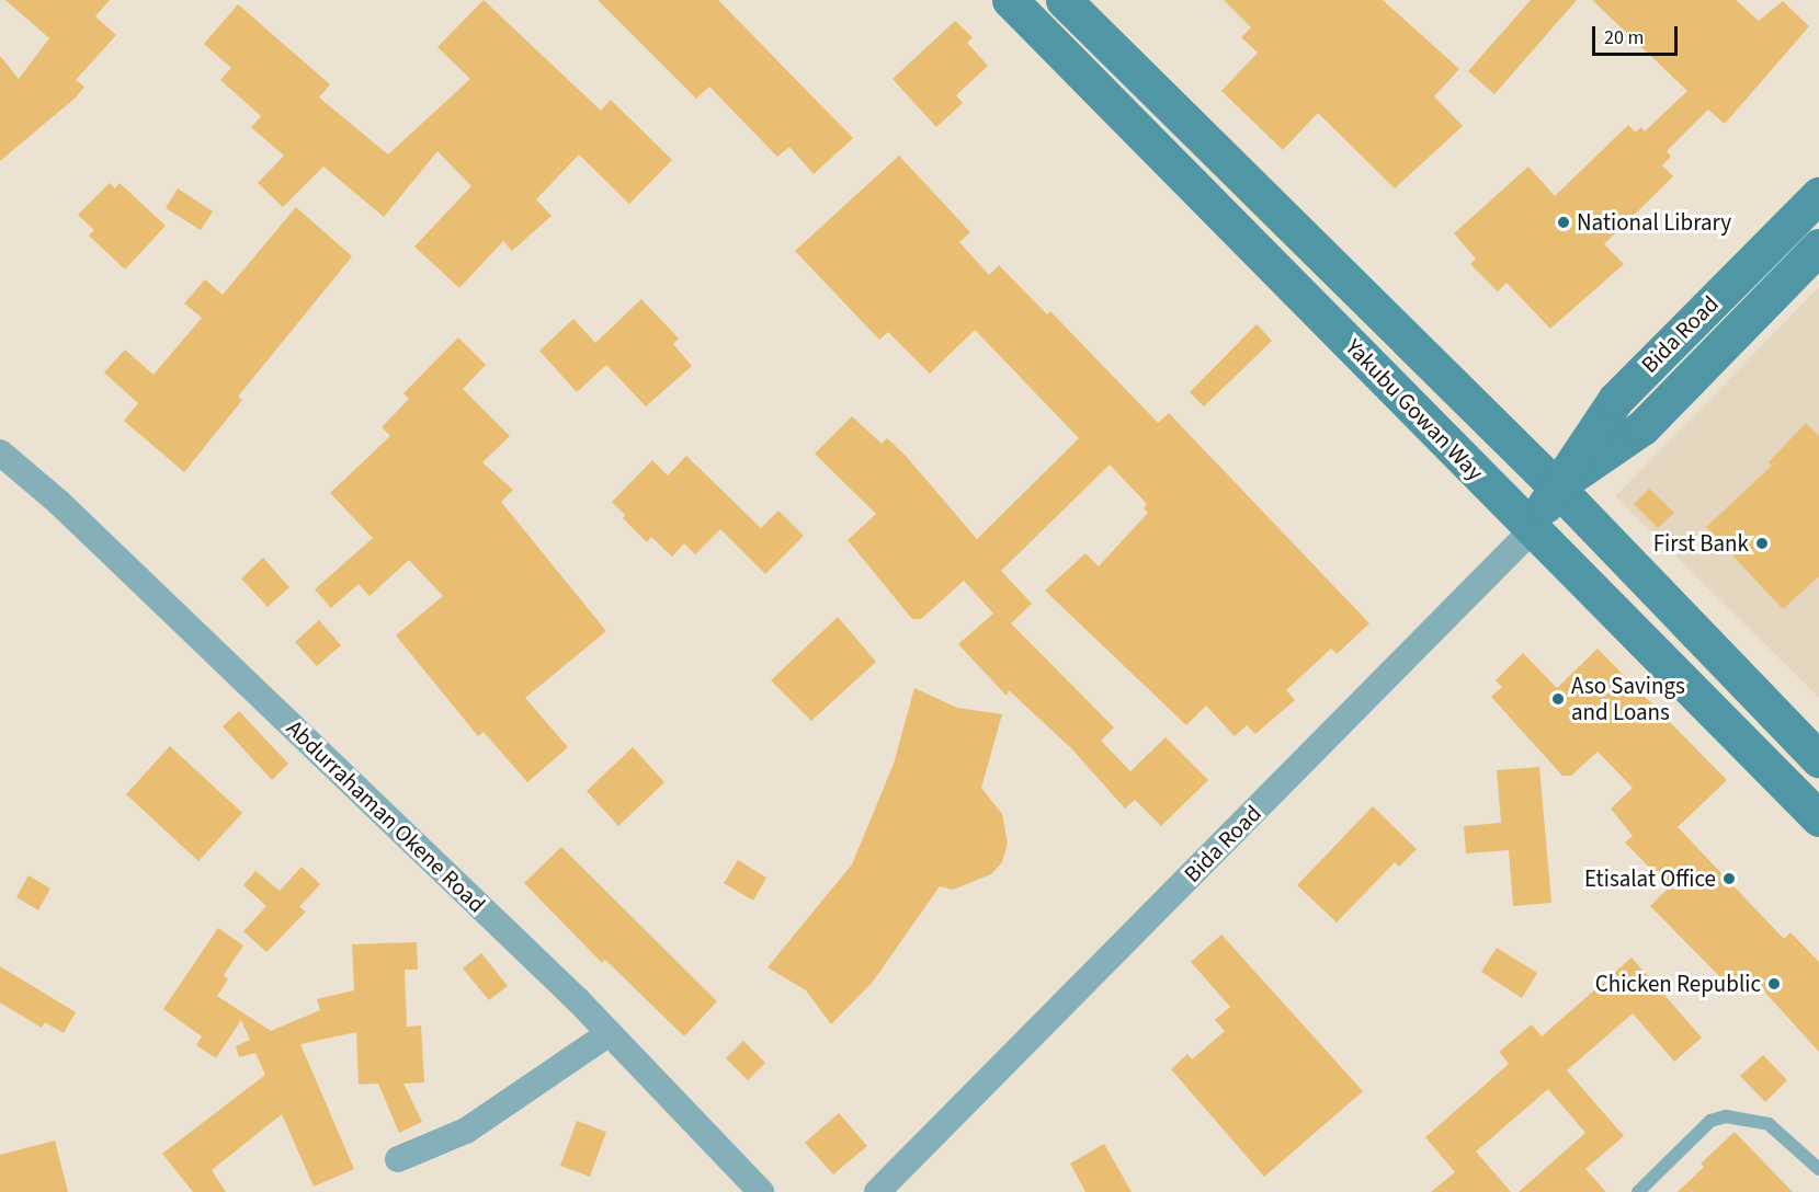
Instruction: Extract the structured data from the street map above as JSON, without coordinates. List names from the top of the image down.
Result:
{
  "streets": {
    "street": ["Bida Road", "Yakubu Gowan Way", "Abdurrahaman Okene Road"]
  },
  "crossings": [
    ["Bida Road", "Yakubu Gowan Way"]
  ],
  "places": [
    "National Library",
    "First Bank",
    "Aso Savings and Loans",
    "Etisalat Office",
    "Chicken Republic"
  ],
  "scale_bar": "20 m"
}
